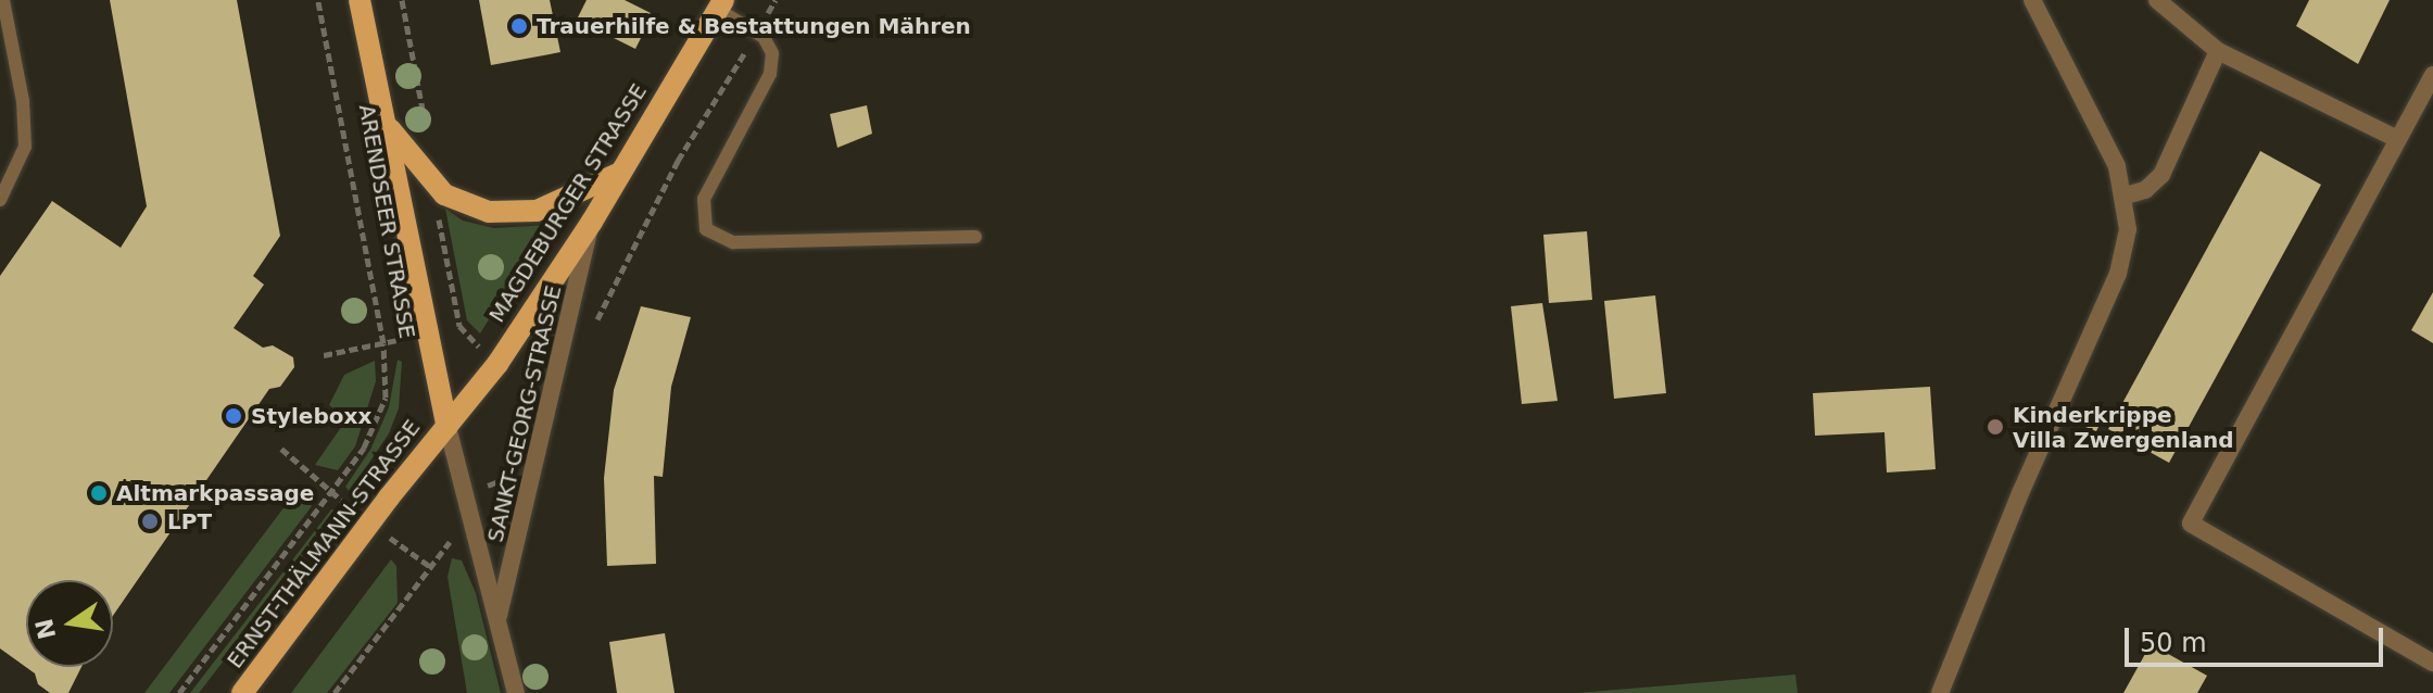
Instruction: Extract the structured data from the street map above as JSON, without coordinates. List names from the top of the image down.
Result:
{
  "streets": {
    "main road": ["MAGDEBURGER STRASSE", "ARENDSEER STRASSE", "ERNST-THÄLMANN-STRASSE"],
    "street": ["SANKT-GEORG-STRASSE"]
  },
  "crossings": [
    ["MAGDEBURGER STRASSE", "ARENDSEER STRASSE"],
    ["MAGDEBURGER STRASSE", "SANKT-GEORG-STRASSE"],
    ["MAGDEBURGER STRASSE", "ERNST-THÄLMANN-STRASSE"],
    ["ARENDSEER STRASSE", "SANKT-GEORG-STRASSE"],
    ["ARENDSEER STRASSE", "ERNST-THÄLMANN-STRASSE"],
    ["SANKT-GEORG-STRASSE", "ERNST-THÄLMANN-STRASSE"]
  ],
  "places": [
    "Trauerhilfe & Bestattungen Mähren",
    "Styleboxx",
    "Kinderkrippe Villa Zwergenland",
    "Altmarkpassage",
    "LPT"
  ],
  "scale_bar": "50 m",
  "north": "left"
}
